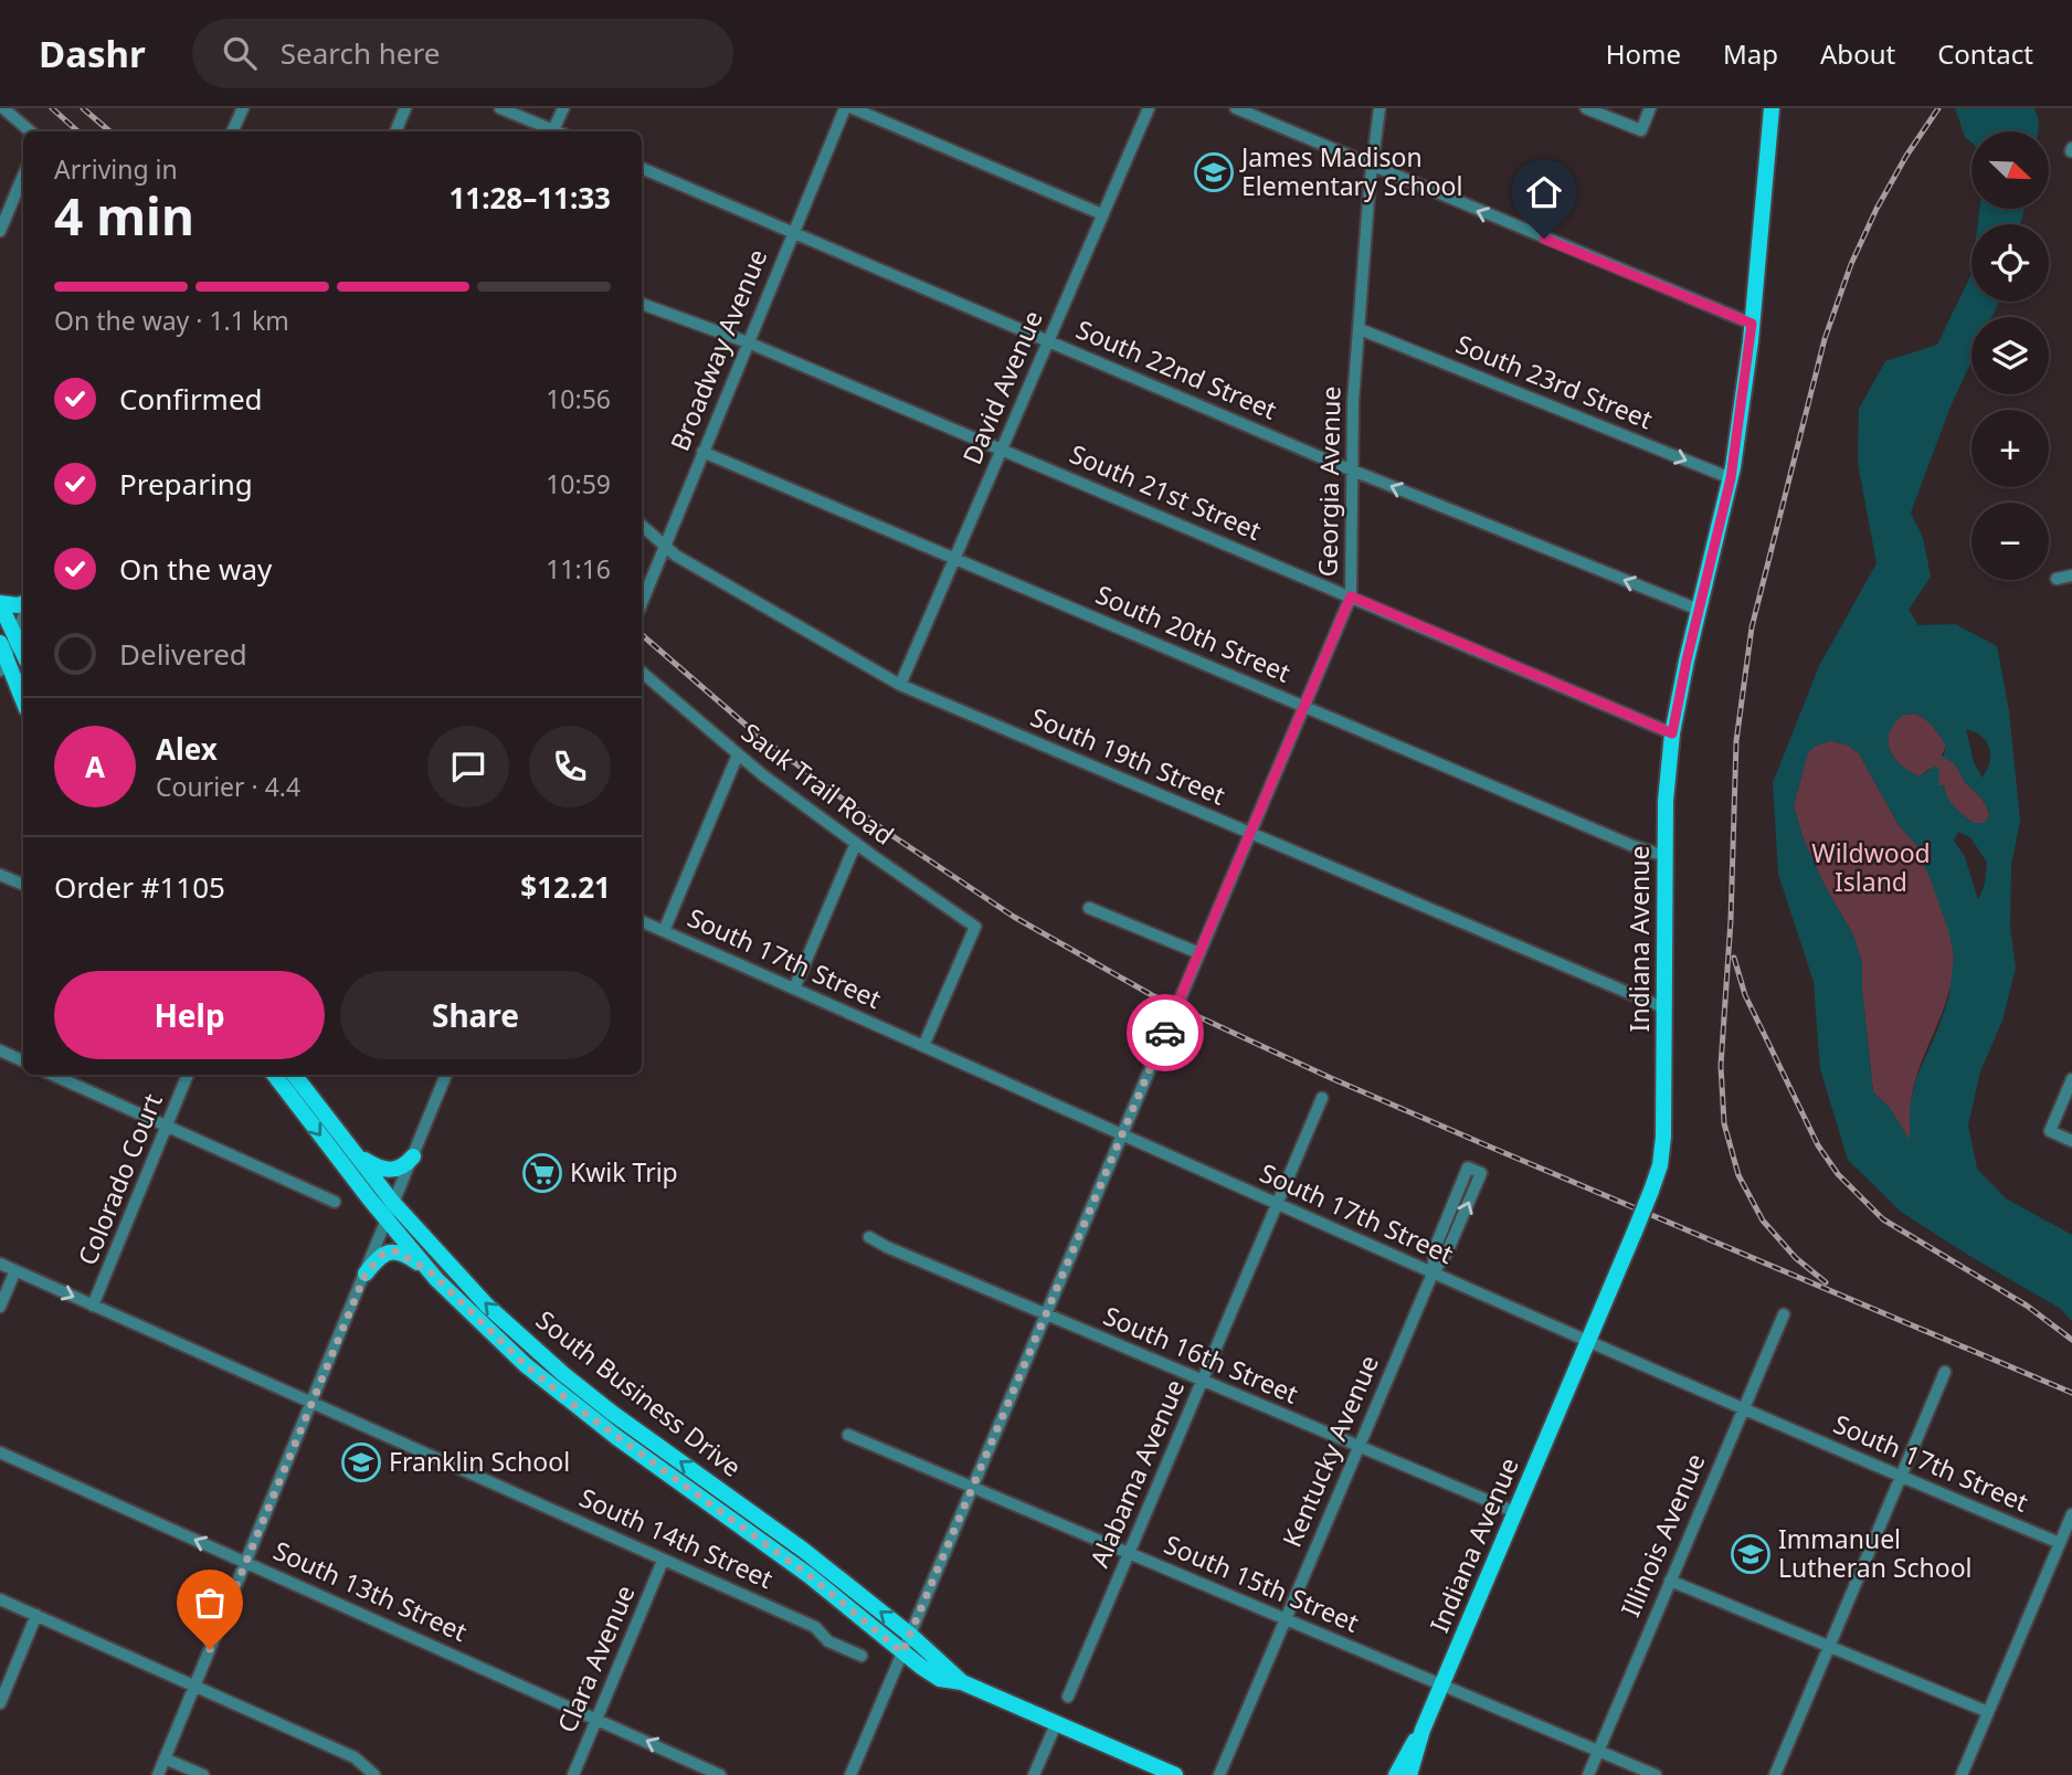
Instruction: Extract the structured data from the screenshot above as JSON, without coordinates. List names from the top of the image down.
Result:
{
  "streets": {
    "main road": ["Indiana Avenue", "South Business Drive"],
    "street": [
      "Broadway Avenue",
      "South 22nd Street",
      "South 23rd Street",
      "David Avenue",
      "Georgia Avenue",
      "South 21st Street",
      "South 20th Street",
      "South 19th Street",
      "Sauk Trail Road",
      "South 17th Street",
      "Colorado Court",
      "South 16th Street",
      "Kentucky Avenue",
      "Alabama Avenue",
      "Illinois Avenue",
      "South 14th Street",
      "South 15th Street",
      "South 13th Street",
      "Clara Avenue"
    ]
  },
  "crossings": [
    ["Broadway Avenue", "South 22nd Street"],
    ["Broadway Avenue", "South 21st Street"],
    ["Broadway Avenue", "South 20th Street"],
    ["Broadway Avenue", "South 19th Street"],
    ["South 22nd Street", "David Avenue"],
    ["South 22nd Street", "Georgia Avenue"],
    ["South 22nd Street", "Indiana Avenue"],
    ["South 23rd Street", "Georgia Avenue"],
    ["South 23rd Street", "Indiana Avenue"],
    ["David Avenue", "South 21st Street"],
    ["David Avenue", "South 20th Street"],
    ["David Avenue", "South 19th Street"],
    ["Georgia Avenue", "South 21st Street"],
    ["Georgia Avenue", "South 20th Street"],
    ["Georgia Avenue", "South 19th Street"],
    ["Georgia Avenue", "South 17th Street"],
    ["Georgia Avenue", "South 16th Street"],
    ["Georgia Avenue", "South Business Drive"],
    ["Georgia Avenue", "South 15th Street"],
    ["South 21st Street", "Indiana Avenue"],
    ["South 20th Street", "Indiana Avenue"],
    ["South 19th Street", "Indiana Avenue"],
    ["Sauk Trail Road", "South 17th Street"],
    ["Indiana Avenue", "South 17th Street"],
    ["Indiana Avenue", "South 16th Street"],
    ["Indiana Avenue", "South 15th Street"],
    ["South 17th Street", "Kentucky Avenue"],
    ["South 17th Street", "Alabama Avenue"],
    ["South 17th Street", "Illinois Avenue"],
    ["Colorado Court", "South 14th Street"],
    ["South 16th Street", "Kentucky Avenue"],
    ["South 16th Street", "Alabama Avenue"],
    ["Kentucky Avenue", "South 15th Street"],
    ["Alabama Avenue", "South 15th Street"],
    ["Illinois Avenue", "South 15th Street"],
    ["South 14th Street", "Clara Avenue"],
    ["South 13th Street", "Clara Avenue"]
  ],
  "one_way": ["South 23rd Street", "South 13th Street"],
  "parks": ["Wildwood Island"],
  "places": {
    "school or university": ["James Madison Elementary School", "Franklin School", "Immanuel Lutheran School"],
    "supermarket": ["Kwik Trip"]
  },
  "north": "bottom right",
  "page": {
    "header": "Dashr",
    "search": "Search here",
    "nav": [
      "Home",
      "Map",
      "About",
      "Contact"
    ],
    "map_buttons": ["+", "−"],
    "heading": ["4 min", "Arriving in", "11:28–11:33"],
    "panel": [
      "Alex",
      "Courier · 4.4",
      "Order #1105",
      "$12.21"
    ],
    "bar": "On the way · 1.1 km",
    "list": [
      ["Confirmed", "10:56"],
      ["Preparing", "10:59"],
      ["On the way", "11:16"],
      "Delivered"
    ],
    "round": "A",
    "buttons": ["Help", "Share"]
  }
}
